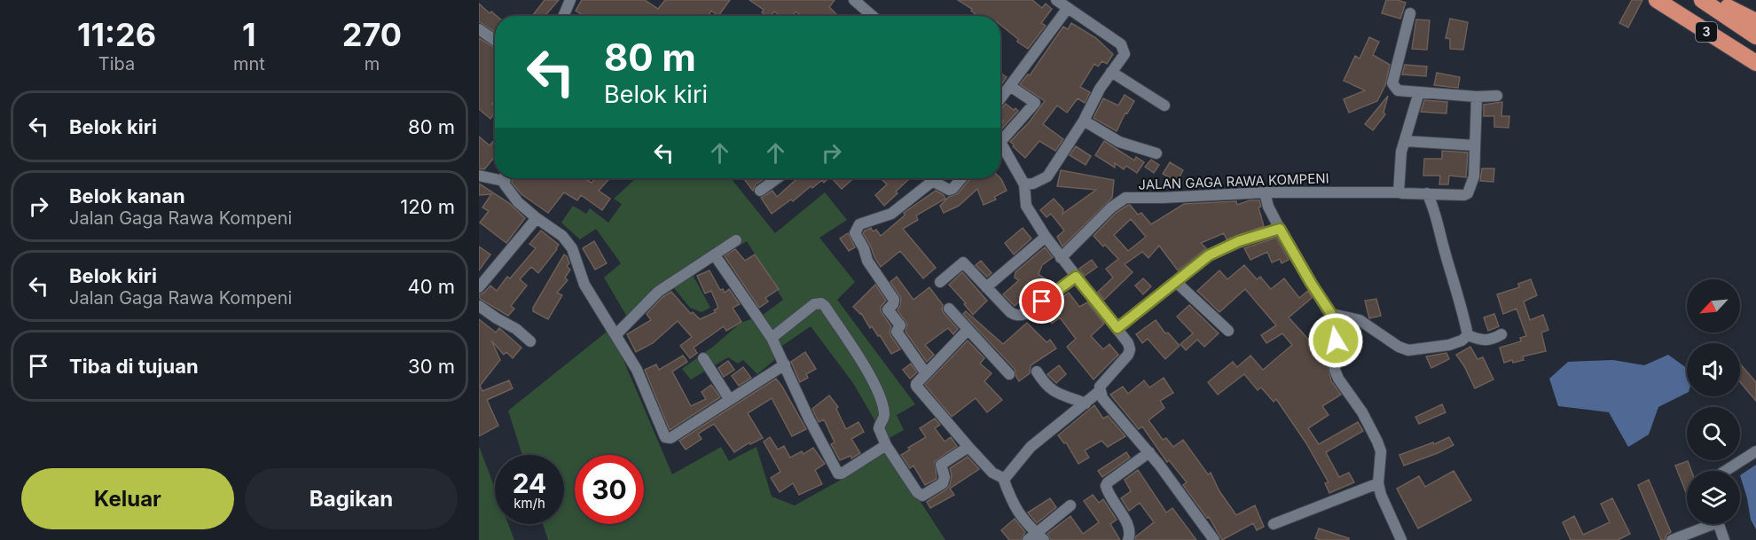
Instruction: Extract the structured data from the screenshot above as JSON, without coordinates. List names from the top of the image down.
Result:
{
  "streets": {
    "highway": ["3"],
    "street": ["JALAN GAGA RAWA KOMPENI"]
  },
  "north": "bottom left",
  "page": {
    "eta": [
      "11:26",
      "Tiba",
      "1",
      "mnt",
      "270",
      "m"
    ],
    "turn": ["80 m", "Belok kiri"],
    "list": [
      {
        "name": "Belok kiri",
        "value": "80 m"
      },
      {
        "name": "Belok kanan",
        "note": "Jalan Gaga Rawa Kompeni",
        "value": "120 m"
      },
      {
        "name": "Belok kiri",
        "note": "Jalan Gaga Rawa Kompeni",
        "value": "40 m"
      },
      {
        "name": "Tiba di tujuan",
        "value": "30 m"
      }
    ],
    "speed": "24 km/h",
    "limit": "30",
    "buttons": ["Keluar", "Bagikan"]
  }
}
